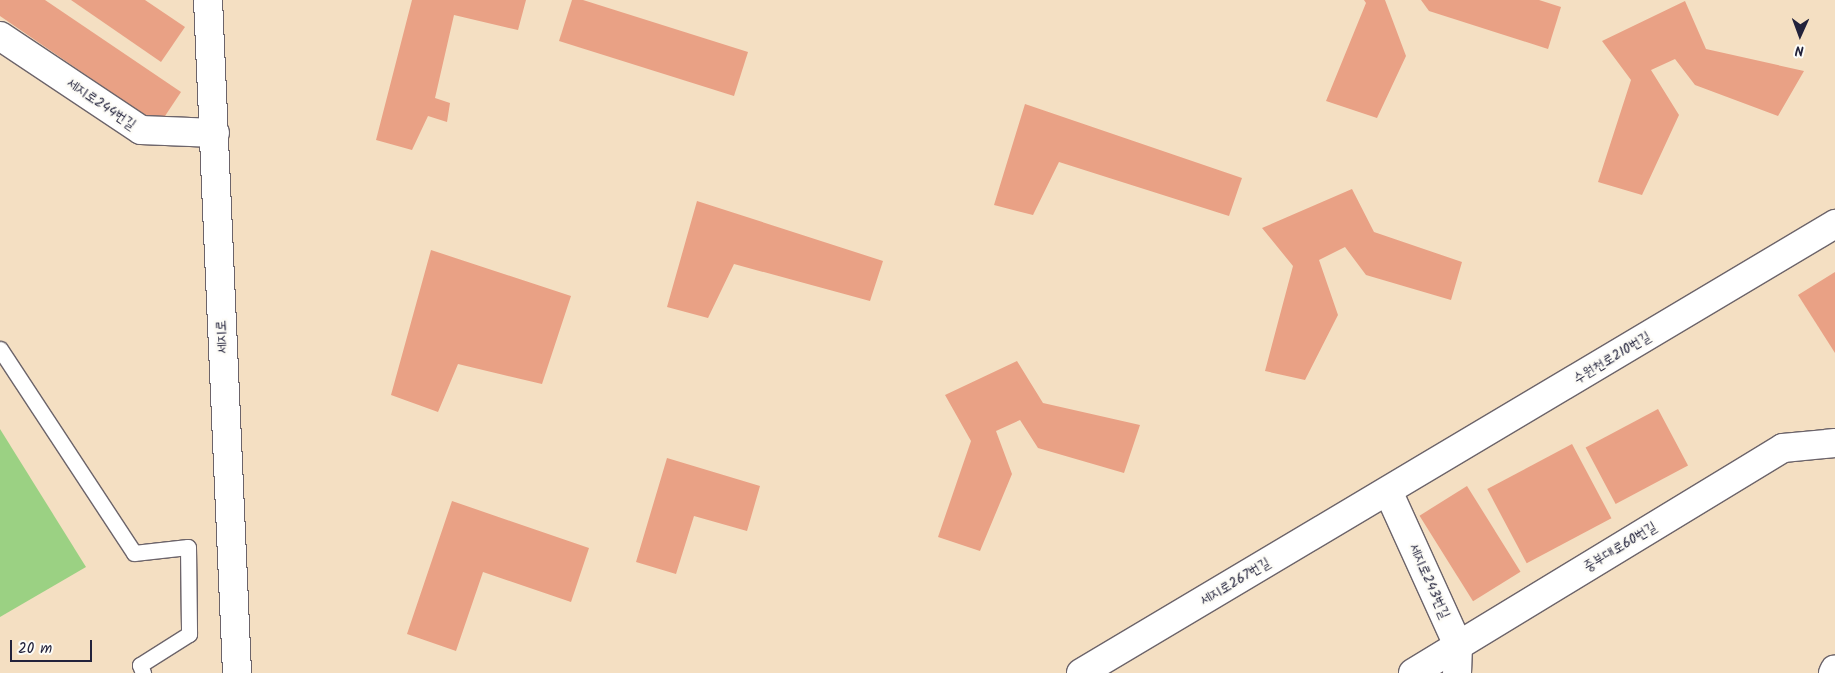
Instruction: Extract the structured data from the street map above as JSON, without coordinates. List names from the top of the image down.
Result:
{
  "streets": {
    "street": [
      "세지로244번길",
      "세지로",
      "수원천로210번길",
      "중부대로60번길",
      "세지로243번길",
      "세지로267번길"
    ]
  },
  "crossings": [
    ["세지로244번길", "세지로"],
    ["수원천로210번길", "세지로243번길"],
    ["수원천로210번길", "세지로267번길"],
    ["중부대로60번길", "세지로243번길"],
    ["세지로243번길", "세지로267번길"]
  ],
  "scale_bar": "20 m",
  "north": "bottom"
}
